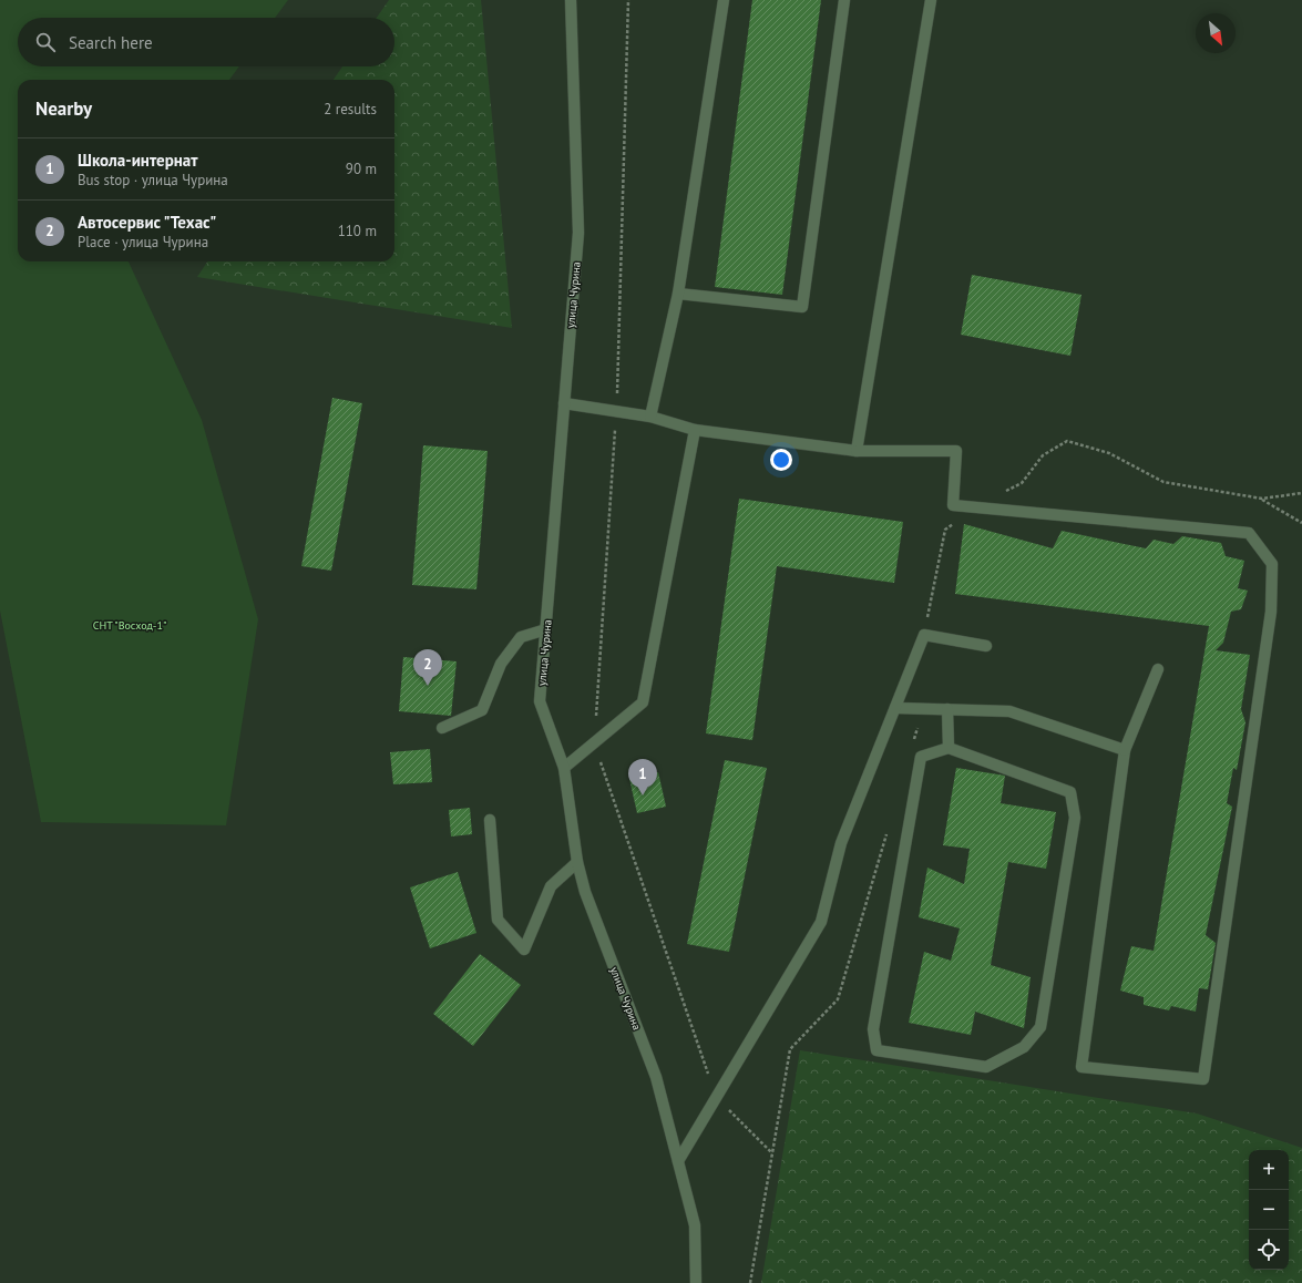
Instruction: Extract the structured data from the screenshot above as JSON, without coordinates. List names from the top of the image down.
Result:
{
  "streets": {
    "street": ["улица Чурина"]
  },
  "parks": ["СНТ \"Восход-1\""],
  "north": "bottom right",
  "page": {
    "search": "Search here",
    "heading": ["Nearby", "2 results"],
    "list": [
      {
        "mark": "1",
        "name": "Школа-интернат",
        "note": "Bus stop · улица Чурина",
        "value": "90 m"
      },
      {
        "mark": "2",
        "name": "Автосервис \"Техас\"",
        "note": "Place · улица Чурина",
        "value": "110 m"
      }
    ],
    "pins": ["2", "1"],
    "map_buttons": ["+", "−"]
  }
}
